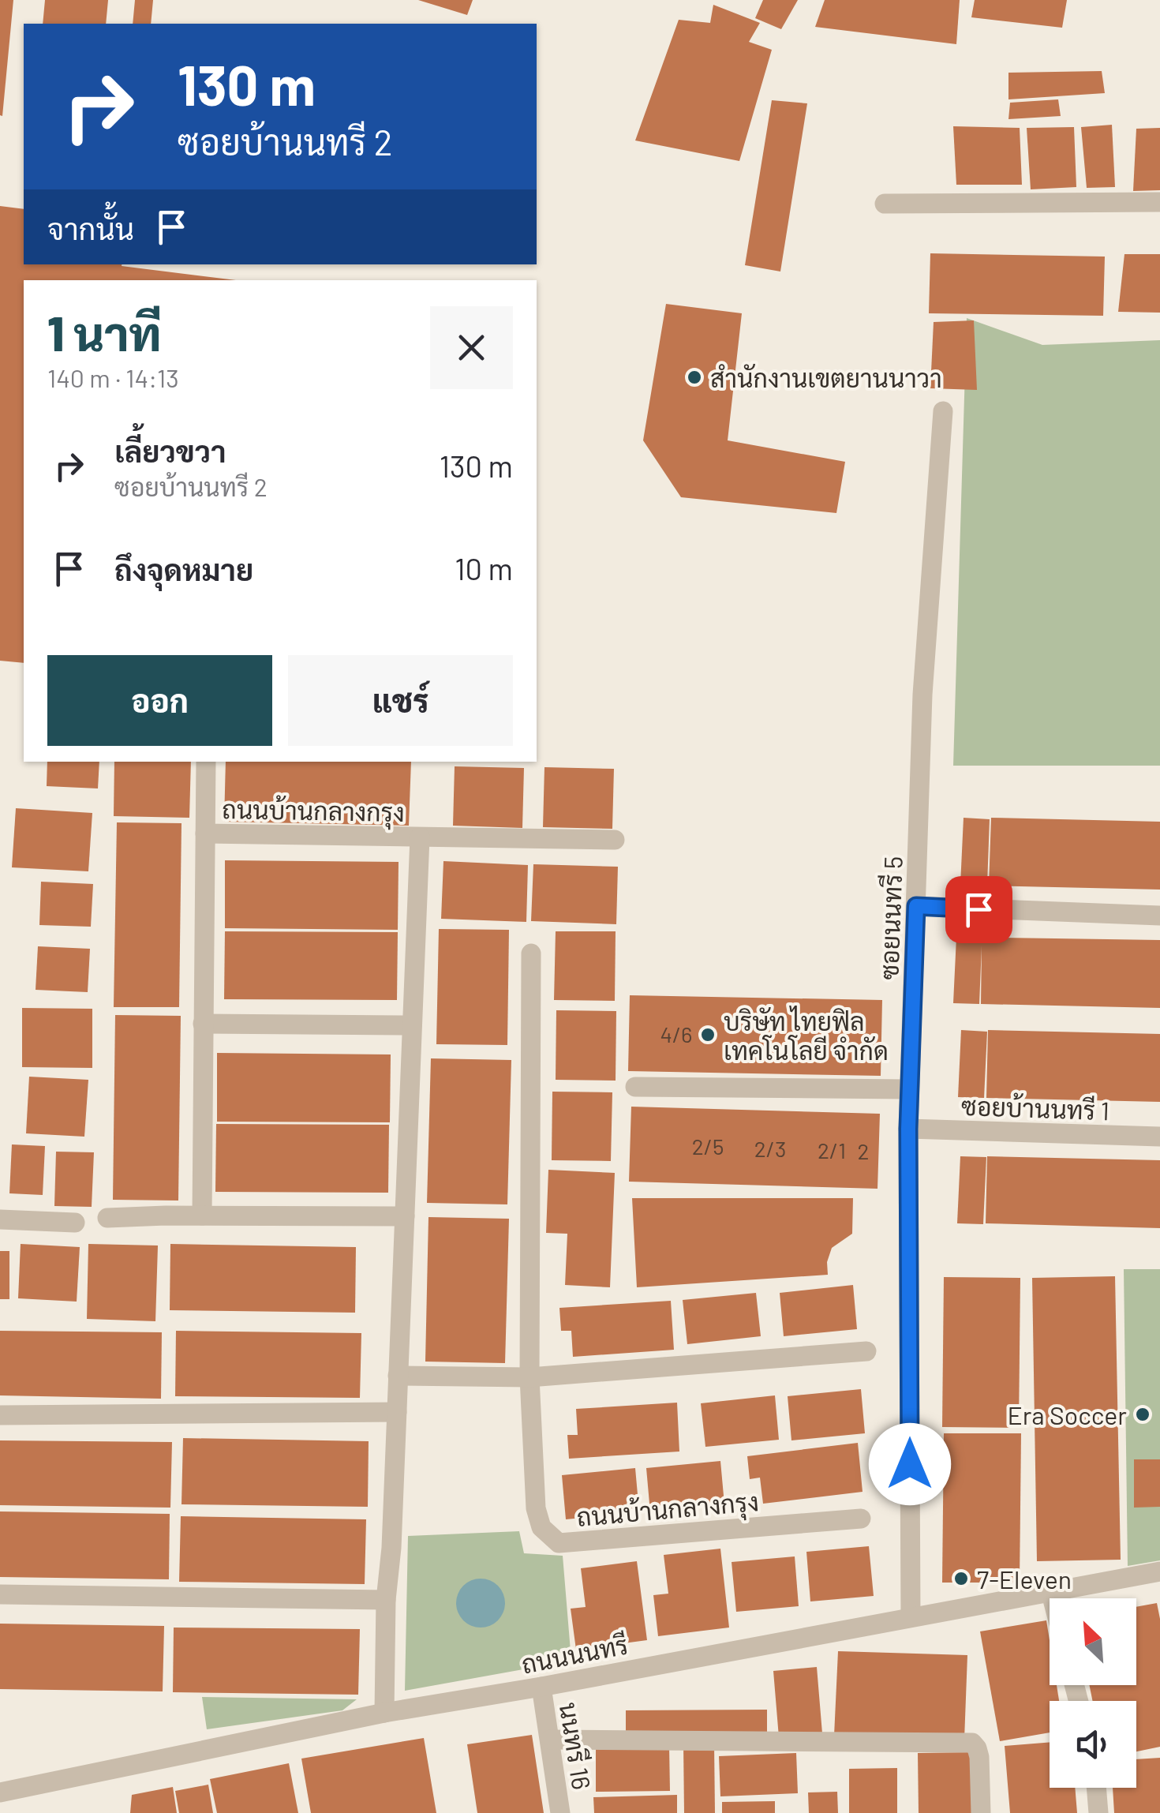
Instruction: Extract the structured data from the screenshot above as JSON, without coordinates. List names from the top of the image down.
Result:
{
  "streets": {
    "street": [
      "ถนนบ้านกลางกรุง",
      "ซอยนนทรี 5",
      "ซอยบ้านนทรี 1",
      "ถนนนนทรี",
      "นนทรี 16"
    ]
  },
  "crossings": [
    ["ถนนบ้านกลางกรุง", "ถนนนนทรี"],
    ["ซอยนนทรี 5", "ซอยบ้านนทรี 1"],
    ["ซอยนนทรี 5", "ถนนนนทรี"],
    ["ถนนนนทรี", "นนทรี 16"]
  ],
  "places": [
    "สำนักงานเขตยานนาวา",
    "บริษัท ไทยฟิล เทคโนโลยี จำกัด",
    "Era Soccer",
    "7-Eleven"
  ],
  "house_numbers": [
    "4/6",
    "2/5",
    "2/3",
    "2/1",
    "2"
  ],
  "north": "top left",
  "page": {
    "turn": ["130 m", "ซอยบ้านนทรี 2"],
    "then": "จากนั้น",
    "heading": ["1 นาที", "140 m · 14:13"],
    "list": [
      {
        "name": "เลี้ยวขวา",
        "note": "ซอยบ้านนทรี 2",
        "value": "130 m"
      },
      {
        "name": "ถึงจุดหมาย",
        "value": "10 m"
      }
    ],
    "buttons": ["ออก", "แชร์"]
  }
}
